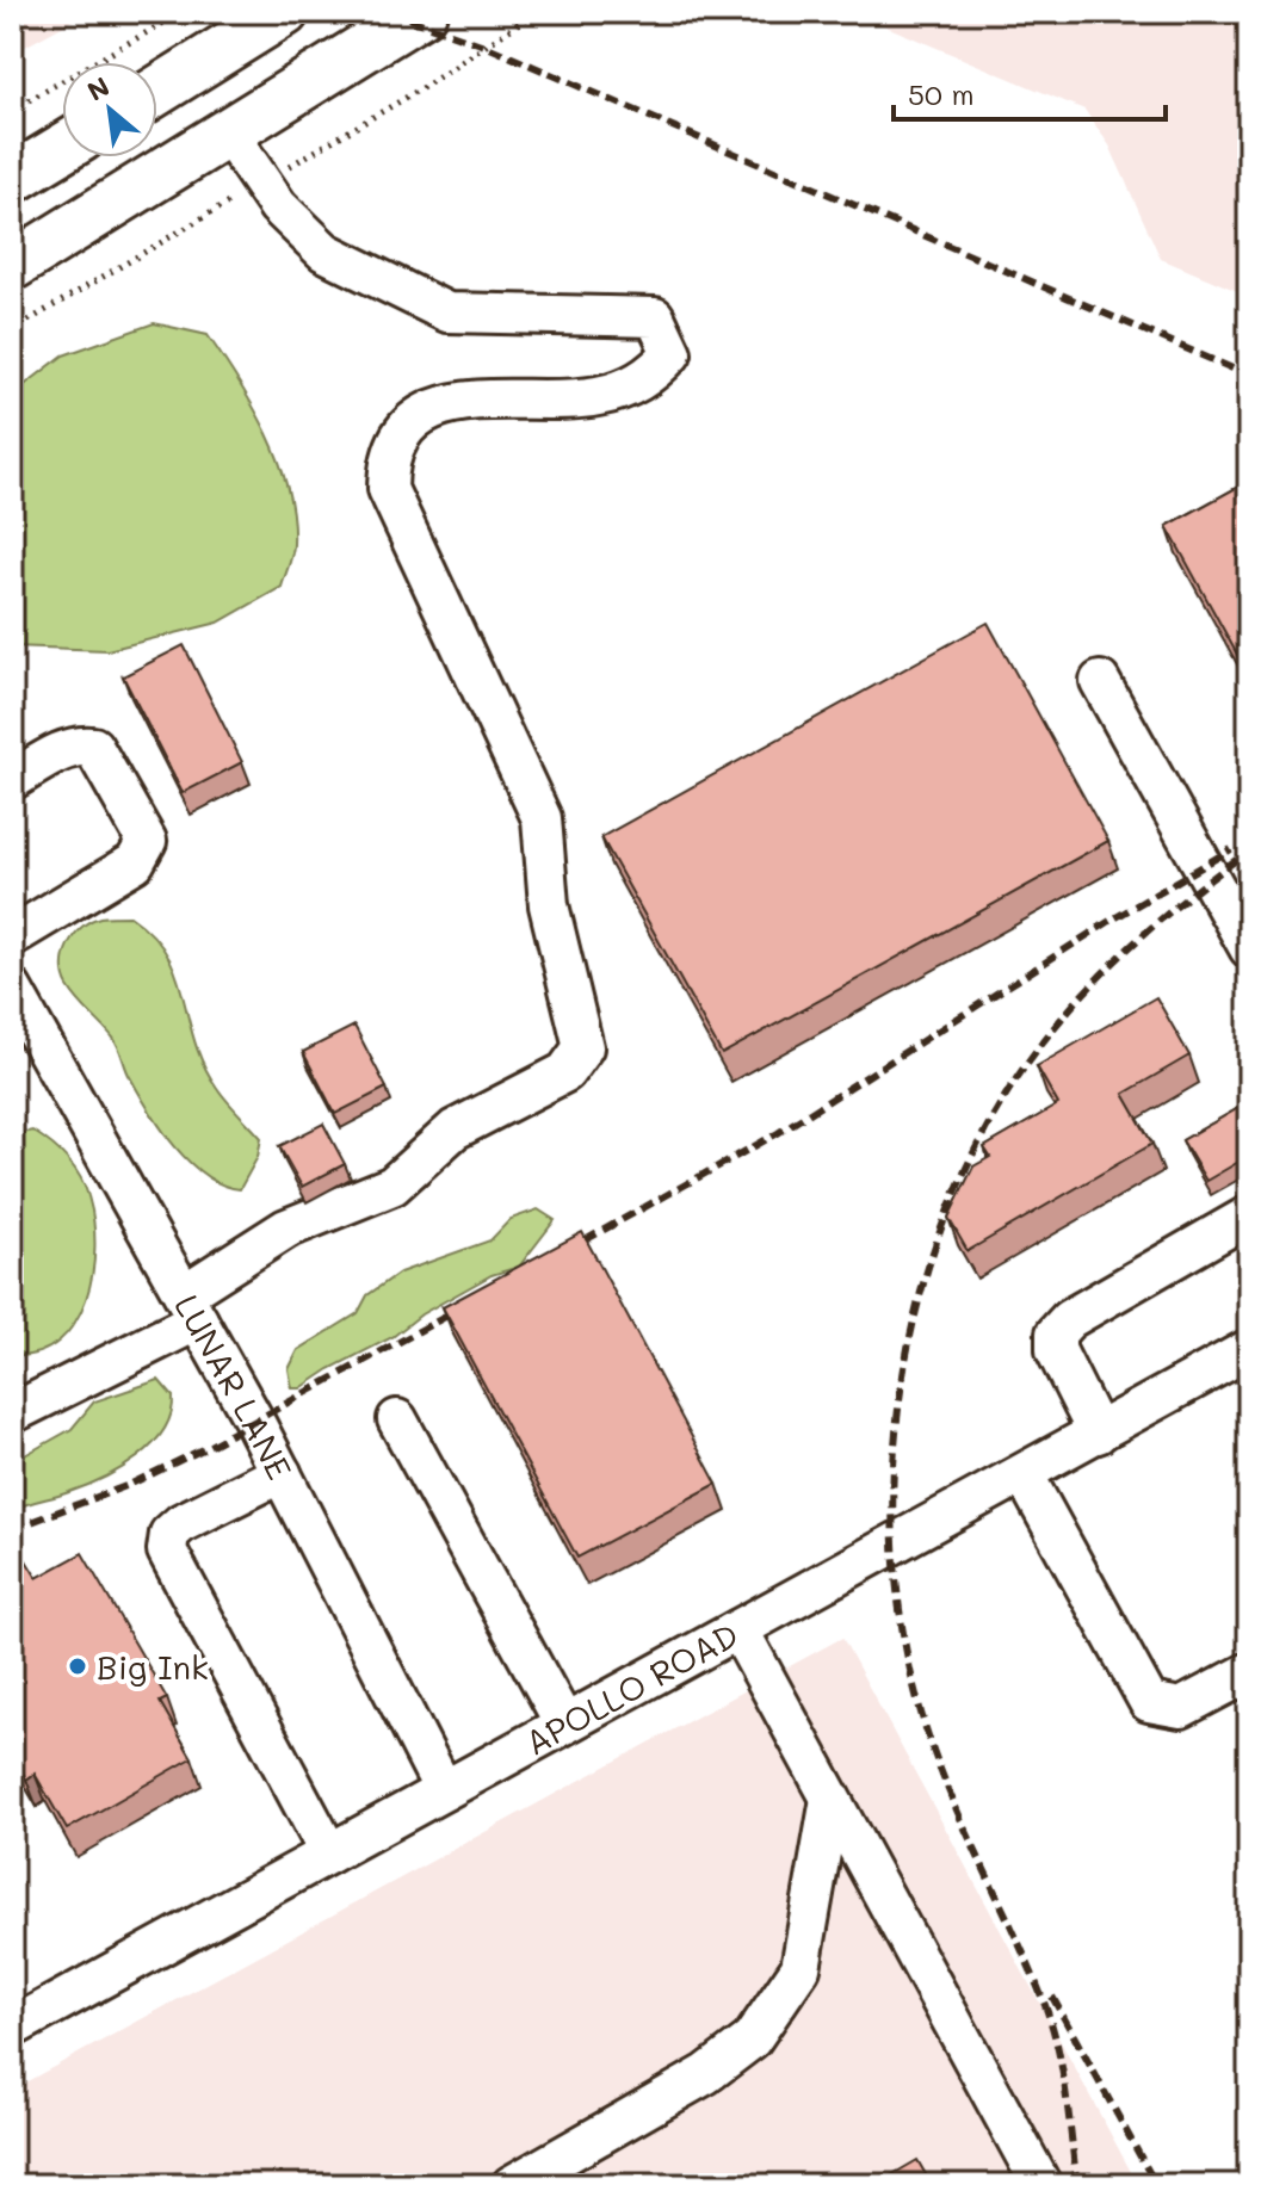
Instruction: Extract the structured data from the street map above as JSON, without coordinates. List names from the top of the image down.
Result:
{
  "streets": {
    "street": ["LUNAR LANE", "APOLLO ROAD"]
  },
  "crossings": [
    ["LUNAR LANE", "APOLLO ROAD"]
  ],
  "places": ["Big Ink"],
  "scale_bar": "50 m",
  "north": "top left"
}
